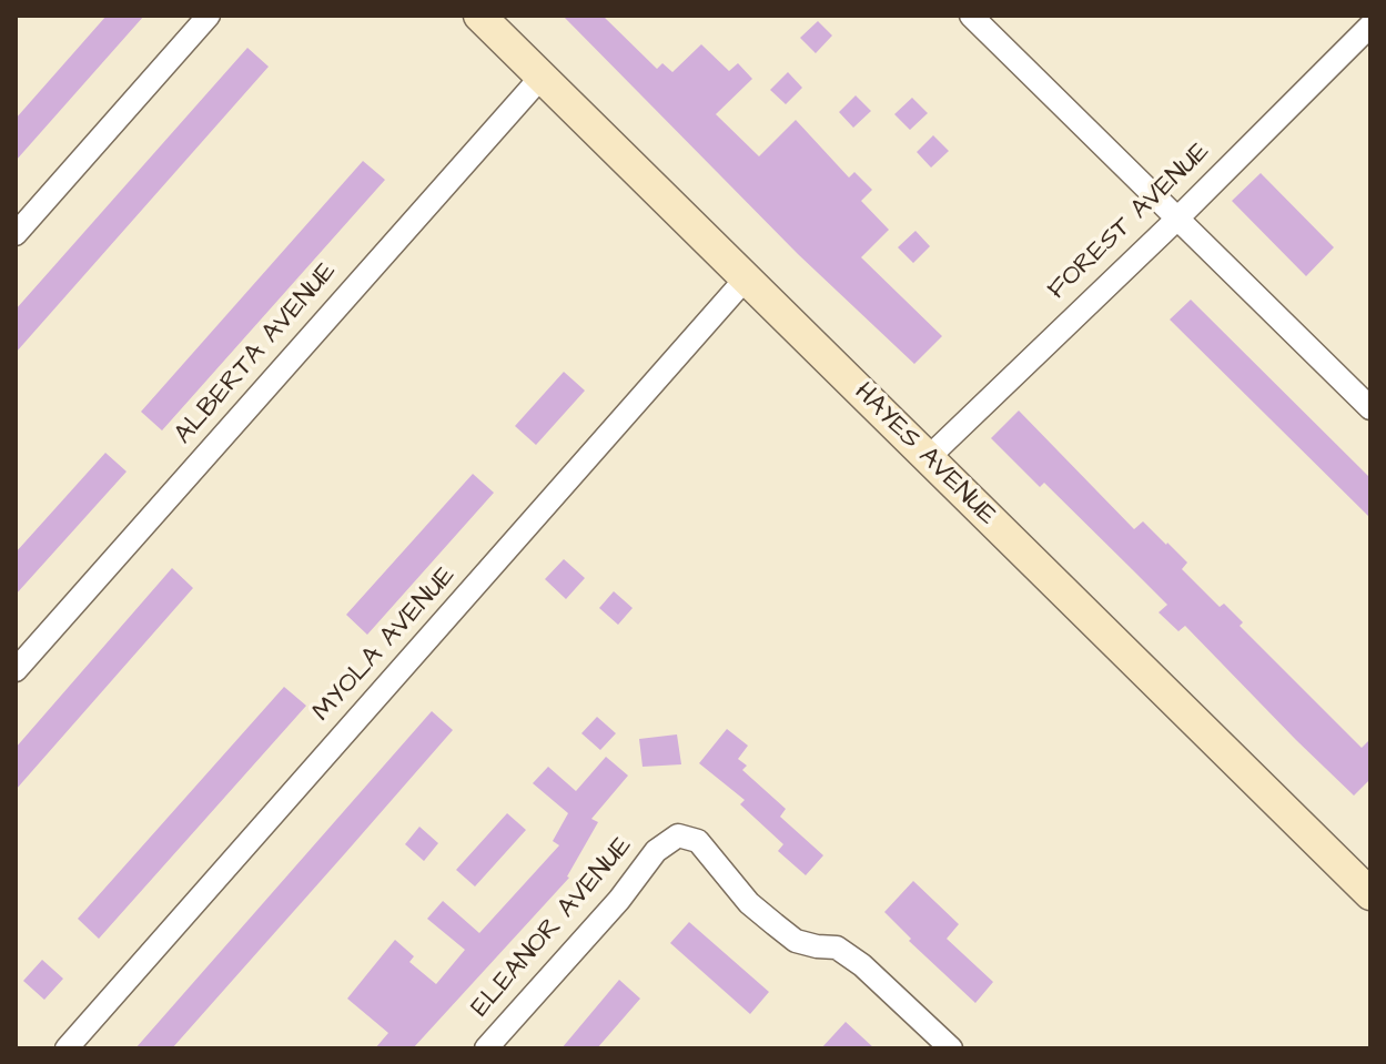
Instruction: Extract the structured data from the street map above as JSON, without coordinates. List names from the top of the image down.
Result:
{
  "streets": {
    "street": [
      "FOREST AVENUE",
      "ALBERTA AVENUE",
      "HAYES AVENUE",
      "MYOLA AVENUE",
      "ELEANOR AVENUE"
    ]
  },
  "crossings": [
    ["FOREST AVENUE", "HAYES AVENUE"],
    ["ALBERTA AVENUE", "HAYES AVENUE"],
    ["HAYES AVENUE", "MYOLA AVENUE"]
  ]
}
